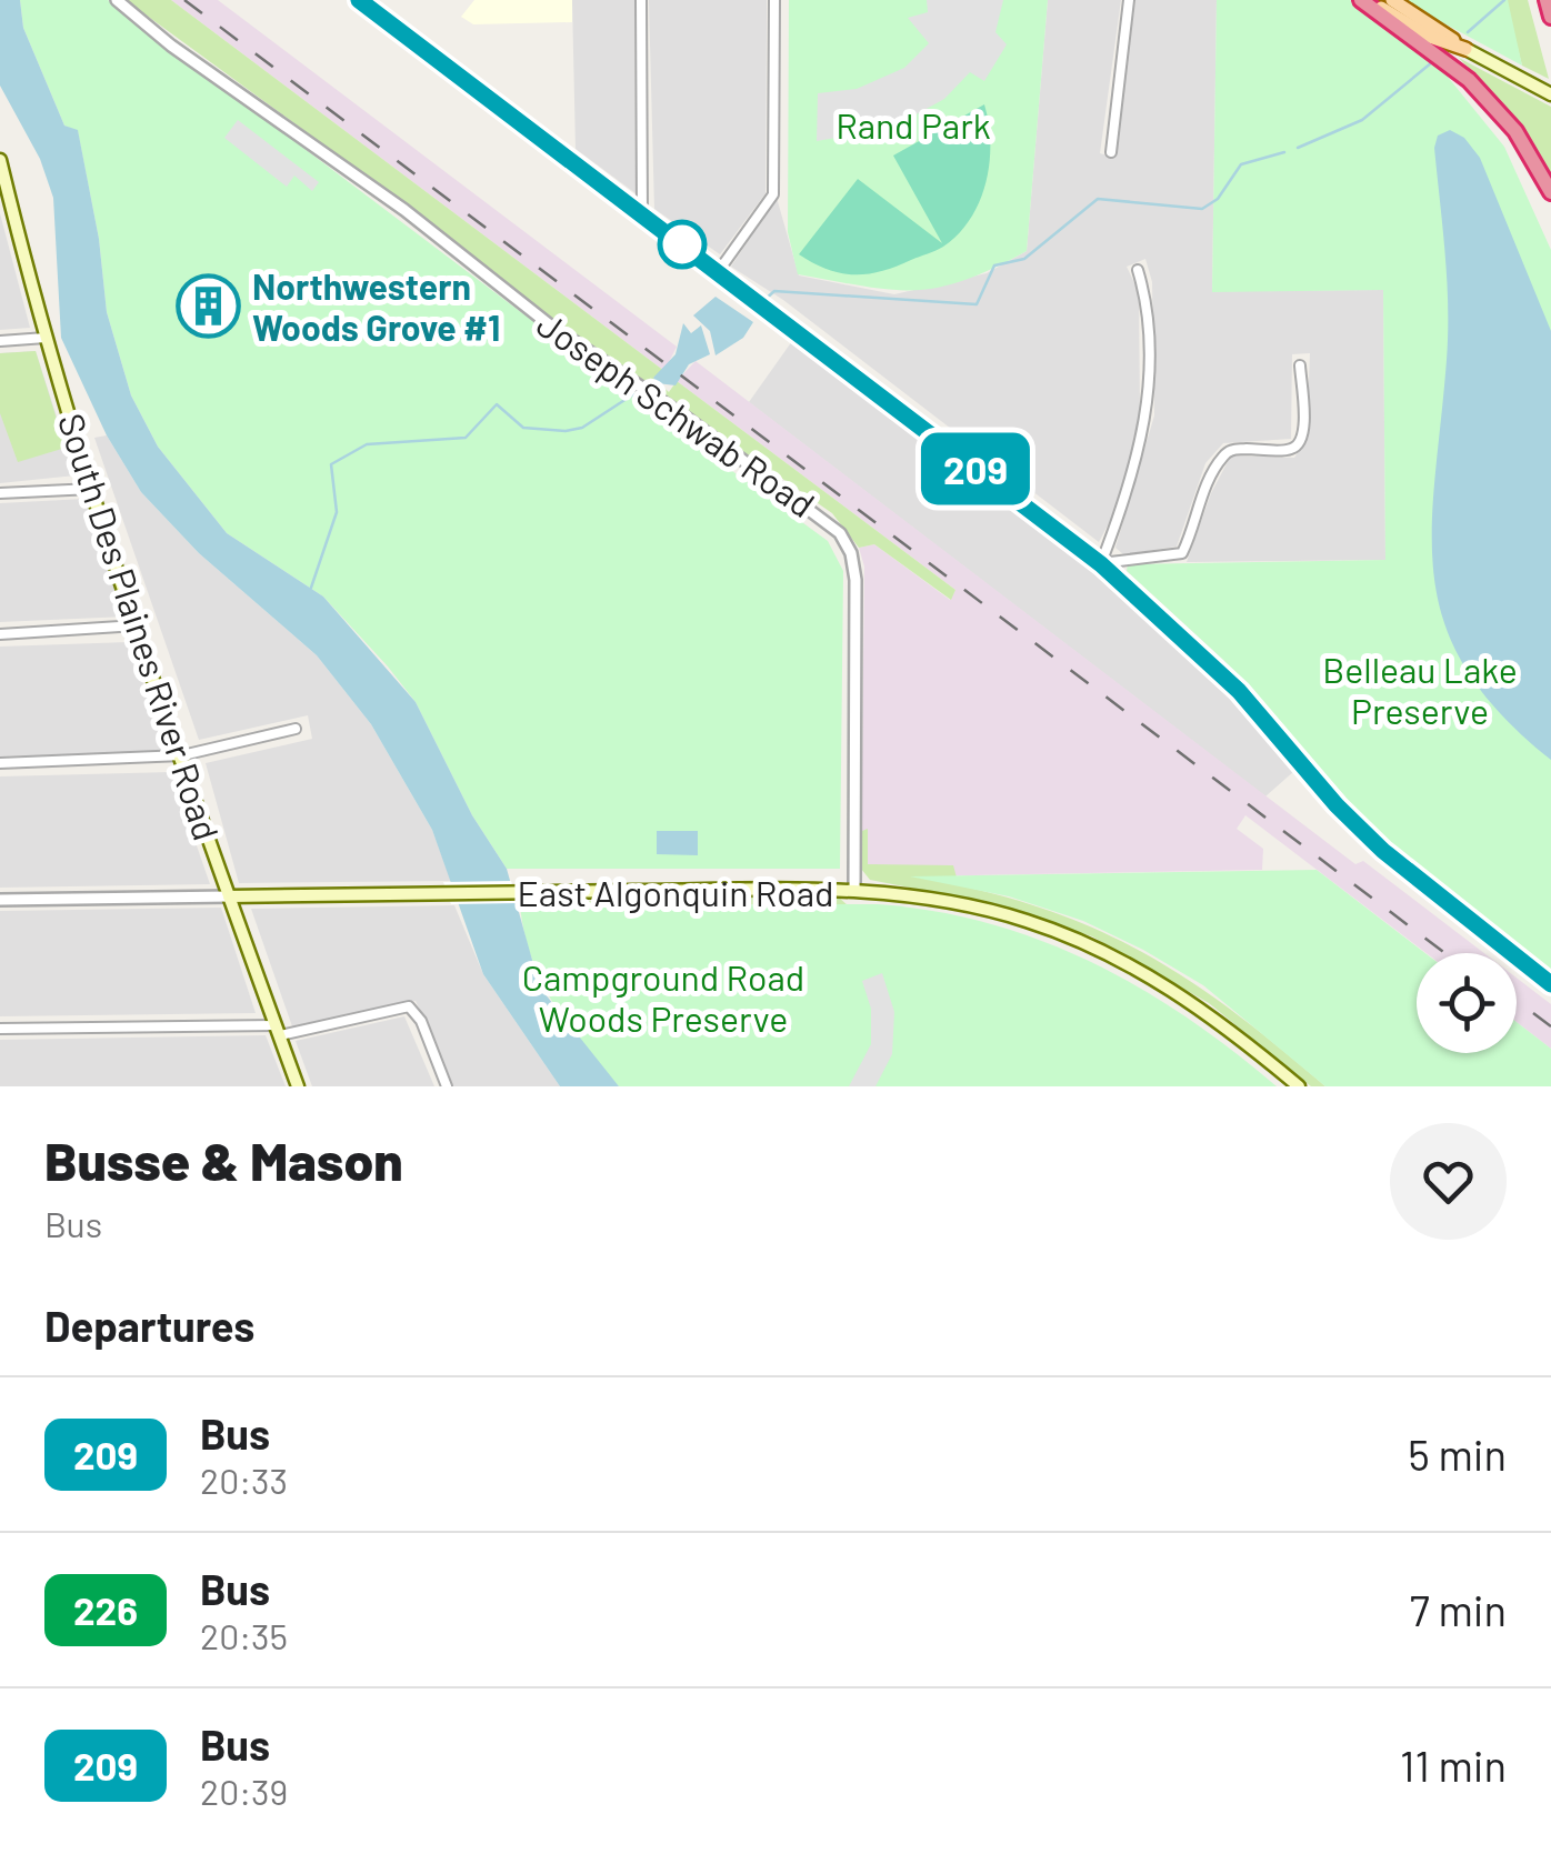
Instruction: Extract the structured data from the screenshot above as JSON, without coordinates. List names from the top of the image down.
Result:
{
  "streets": {
    "main road": ["South Des Plaines River Road", "East Algonquin Road"],
    "street": ["Joseph Schwab Road"]
  },
  "crossings": [
    ["Joseph Schwab Road", "East Algonquin Road"],
    ["South Des Plaines River Road", "East Algonquin Road"]
  ],
  "parks": ["Rand Park", "Belleau Lake Preserve", "Campground Road Woods Preserve"],
  "places": {
    "building": ["Northwestern Woods Grove #1"]
  },
  "lines": ["bus line 209"],
  "page": {
    "on_map": "209",
    "heading": [
      ["Busse & Mason", "Bus"],
      "Departures"
    ],
    "list": [
      {
        "mark": "209",
        "name": "Bus",
        "note": "20:33",
        "value": "5 min"
      },
      {
        "mark": "226",
        "name": "Bus",
        "note": "20:35",
        "value": "7 min"
      },
      {
        "mark": "209",
        "name": "Bus",
        "note": "20:39",
        "value": "11 min"
      }
    ]
  }
}
